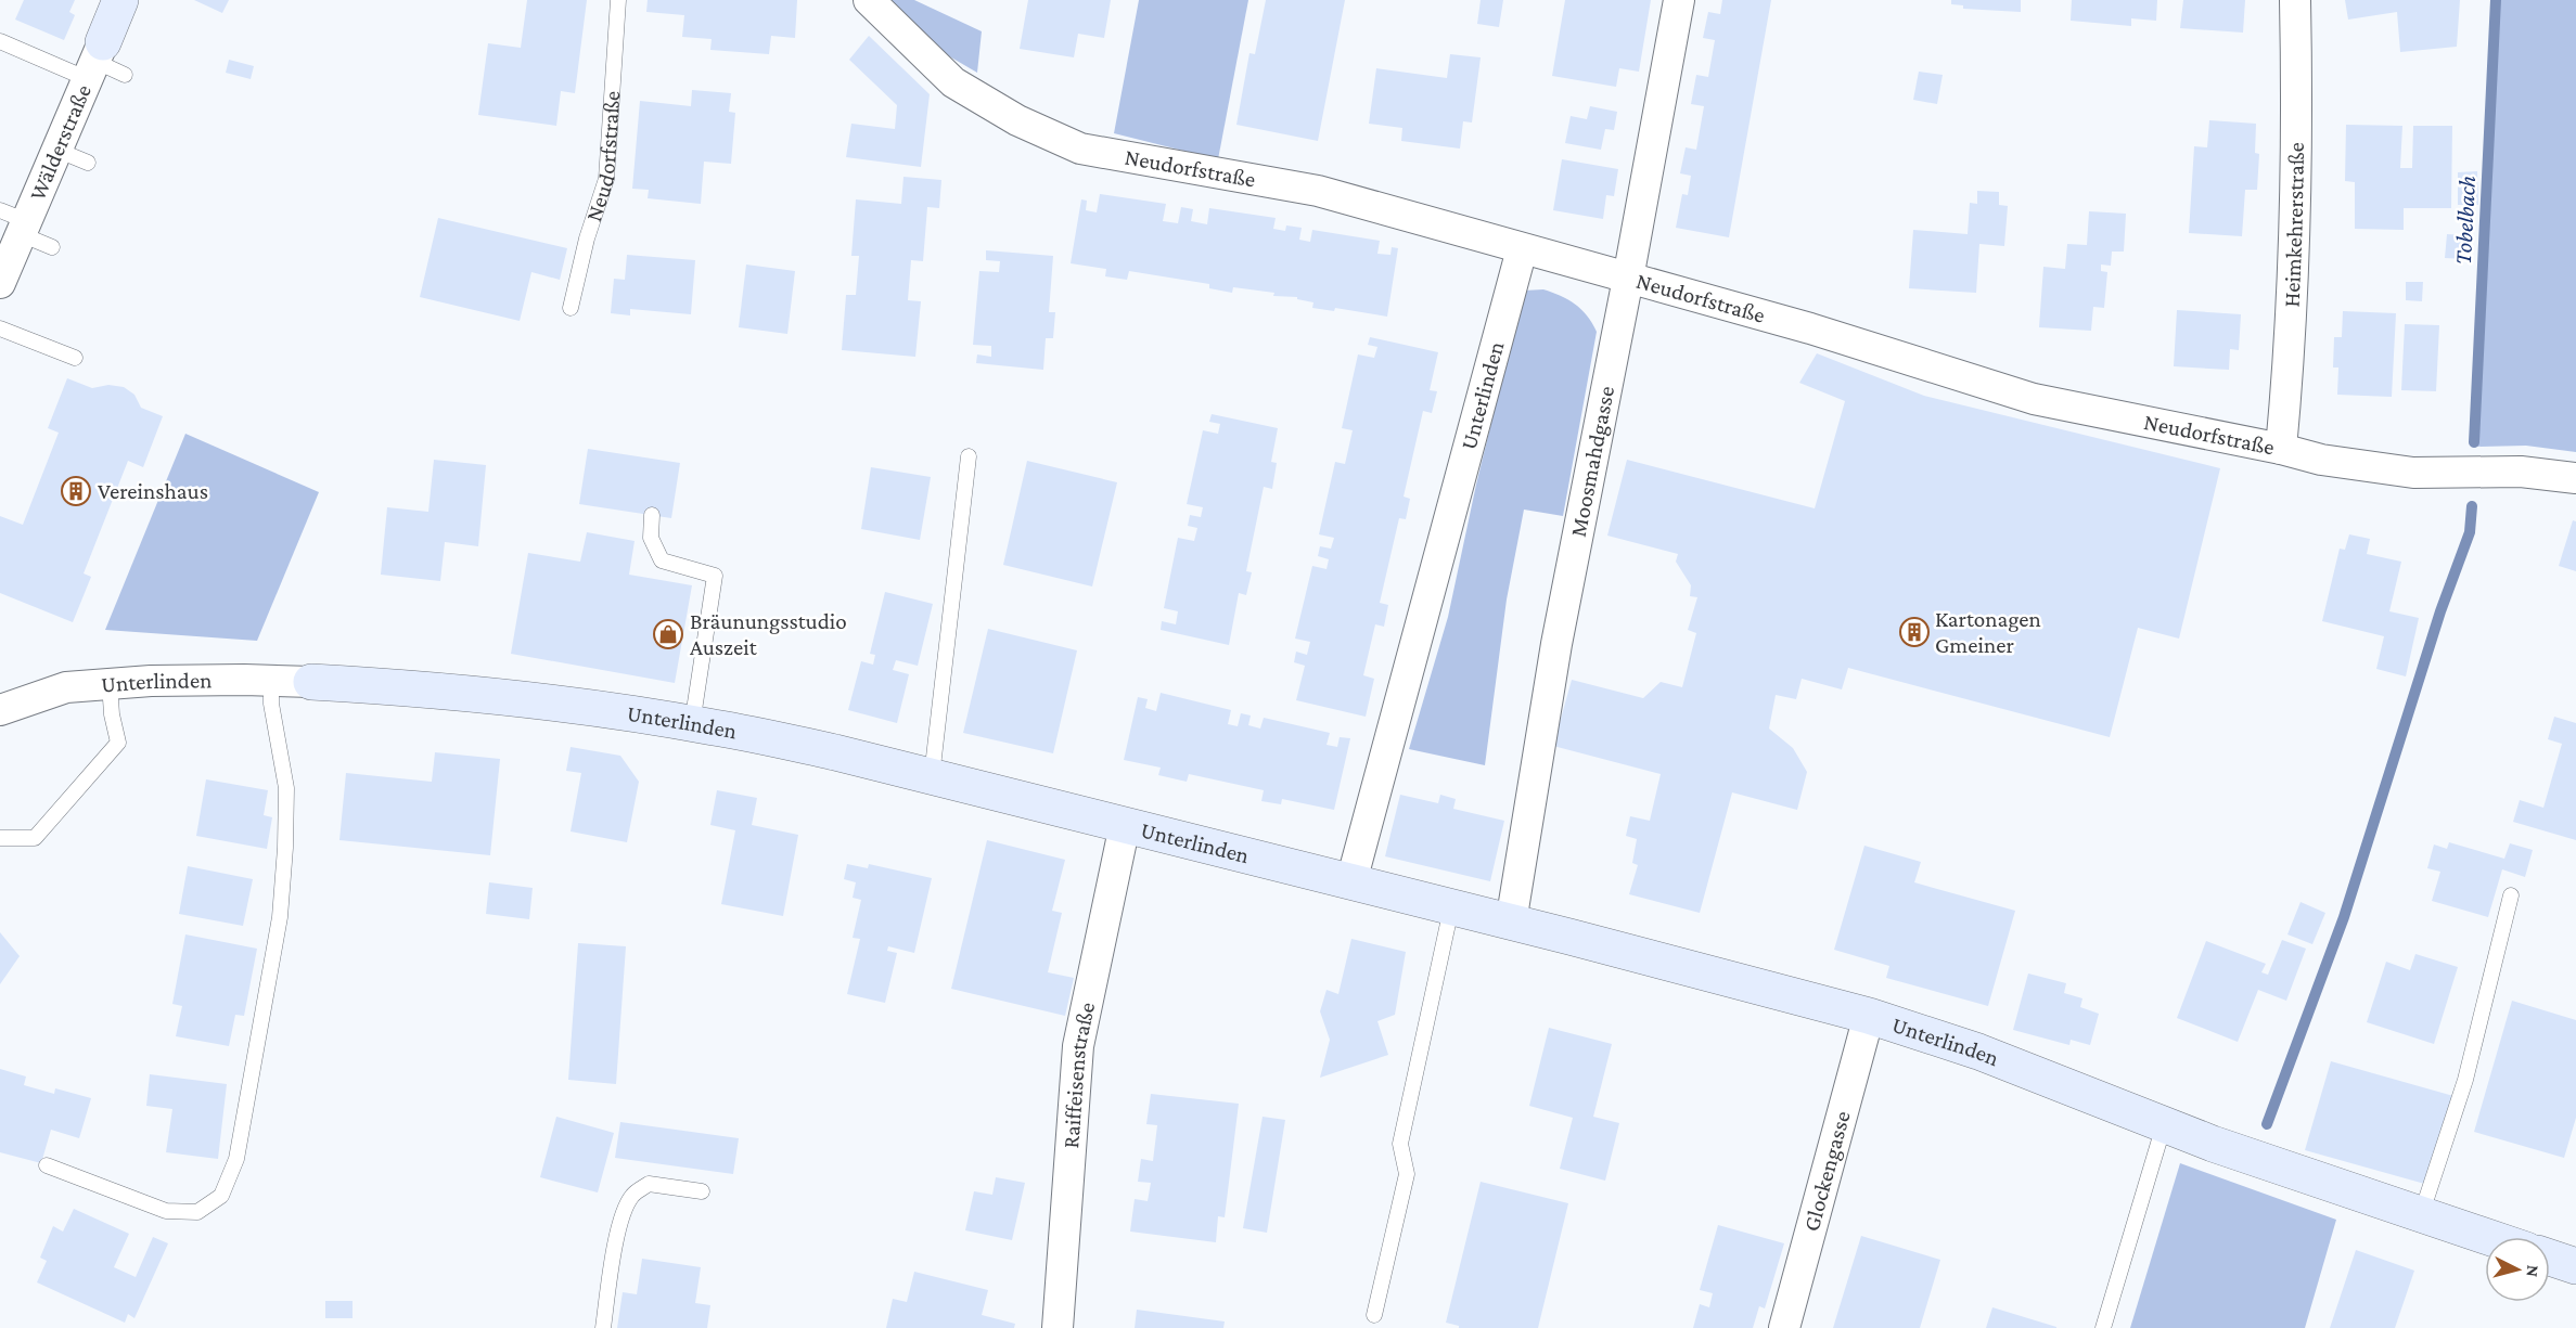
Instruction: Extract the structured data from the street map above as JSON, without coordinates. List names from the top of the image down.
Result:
{
  "streets": {
    "main road": ["Wälderstraße", "Unterlinden"],
    "street": [
      "Neudorfstraße",
      "Heimkehrerstraße",
      "Moosmahdgasse",
      "Raiffeisenstraße",
      "Glockengasse"
    ]
  },
  "crossings": [
    ["Neudorfstraße", "Heimkehrerstraße"],
    ["Neudorfstraße", "Unterlinden"],
    ["Neudorfstraße", "Moosmahdgasse"],
    ["Unterlinden", "Moosmahdgasse"],
    ["Unterlinden", "Raiffeisenstraße"],
    ["Unterlinden", "Glockengasse"]
  ],
  "water": ["Tobelbach"],
  "places": {
    "building": ["Vereinshaus", "Kartonagen Gmeiner"],
    "shop": ["Bräunungsstudio Auszeit"]
  },
  "north": "right"
}
